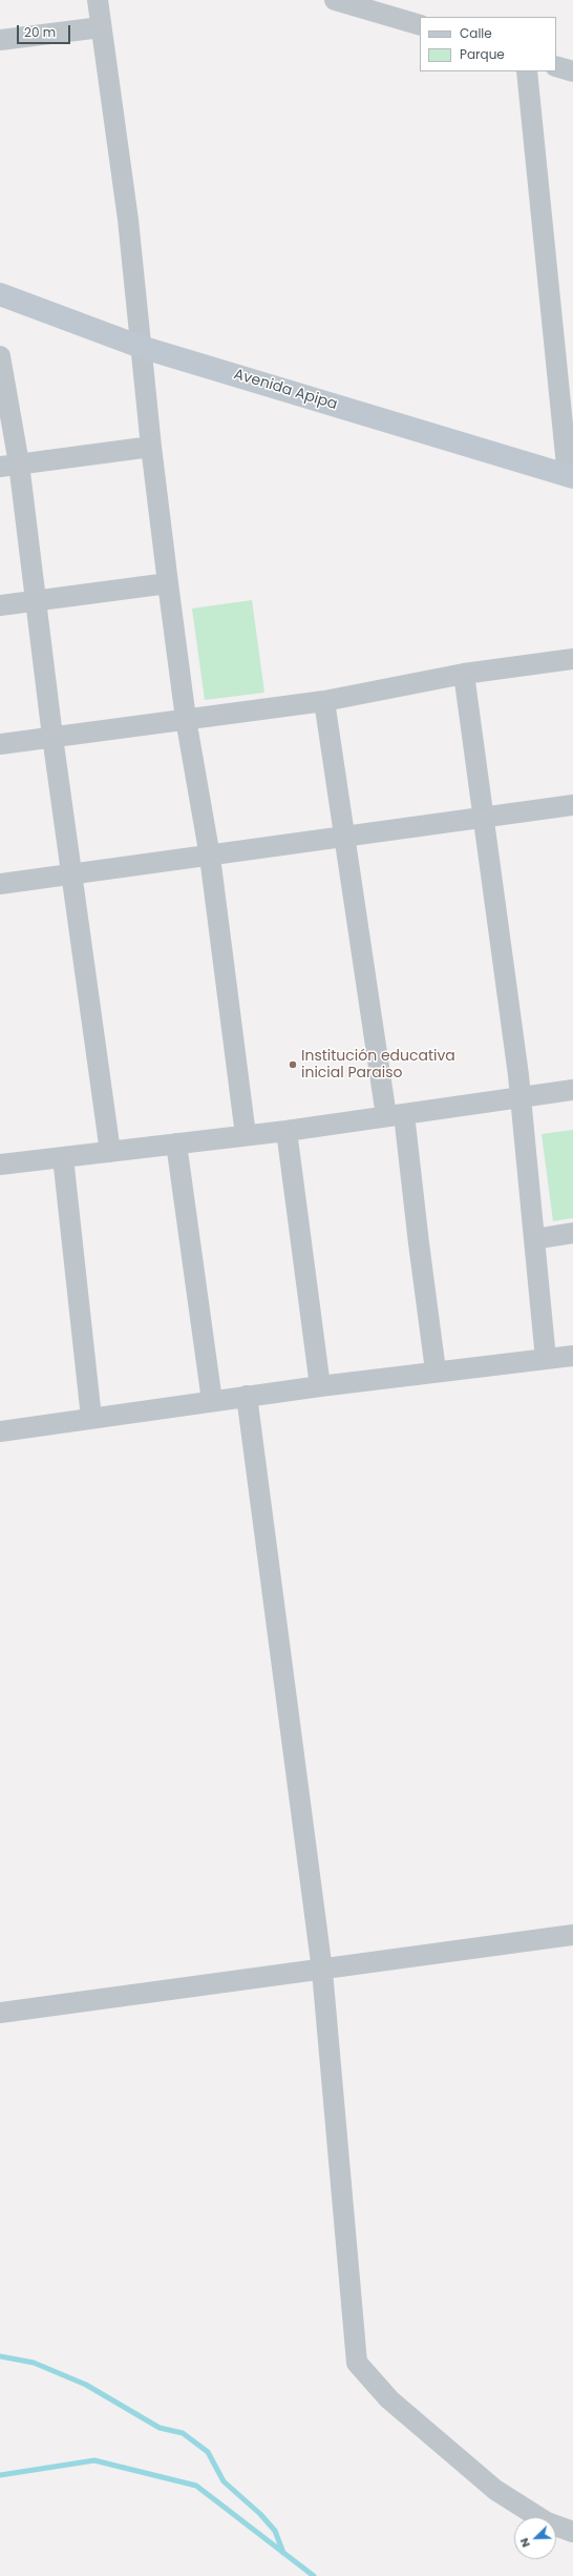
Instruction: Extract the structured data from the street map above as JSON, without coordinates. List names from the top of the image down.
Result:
{
  "streets": {
    "street": ["Avenida Apipa"]
  },
  "places": ["Institución educativa inicial Paraiso"],
  "legend": ["Calle", "Parque"],
  "scale_bar": "20 m",
  "north": "bottom left"
}
